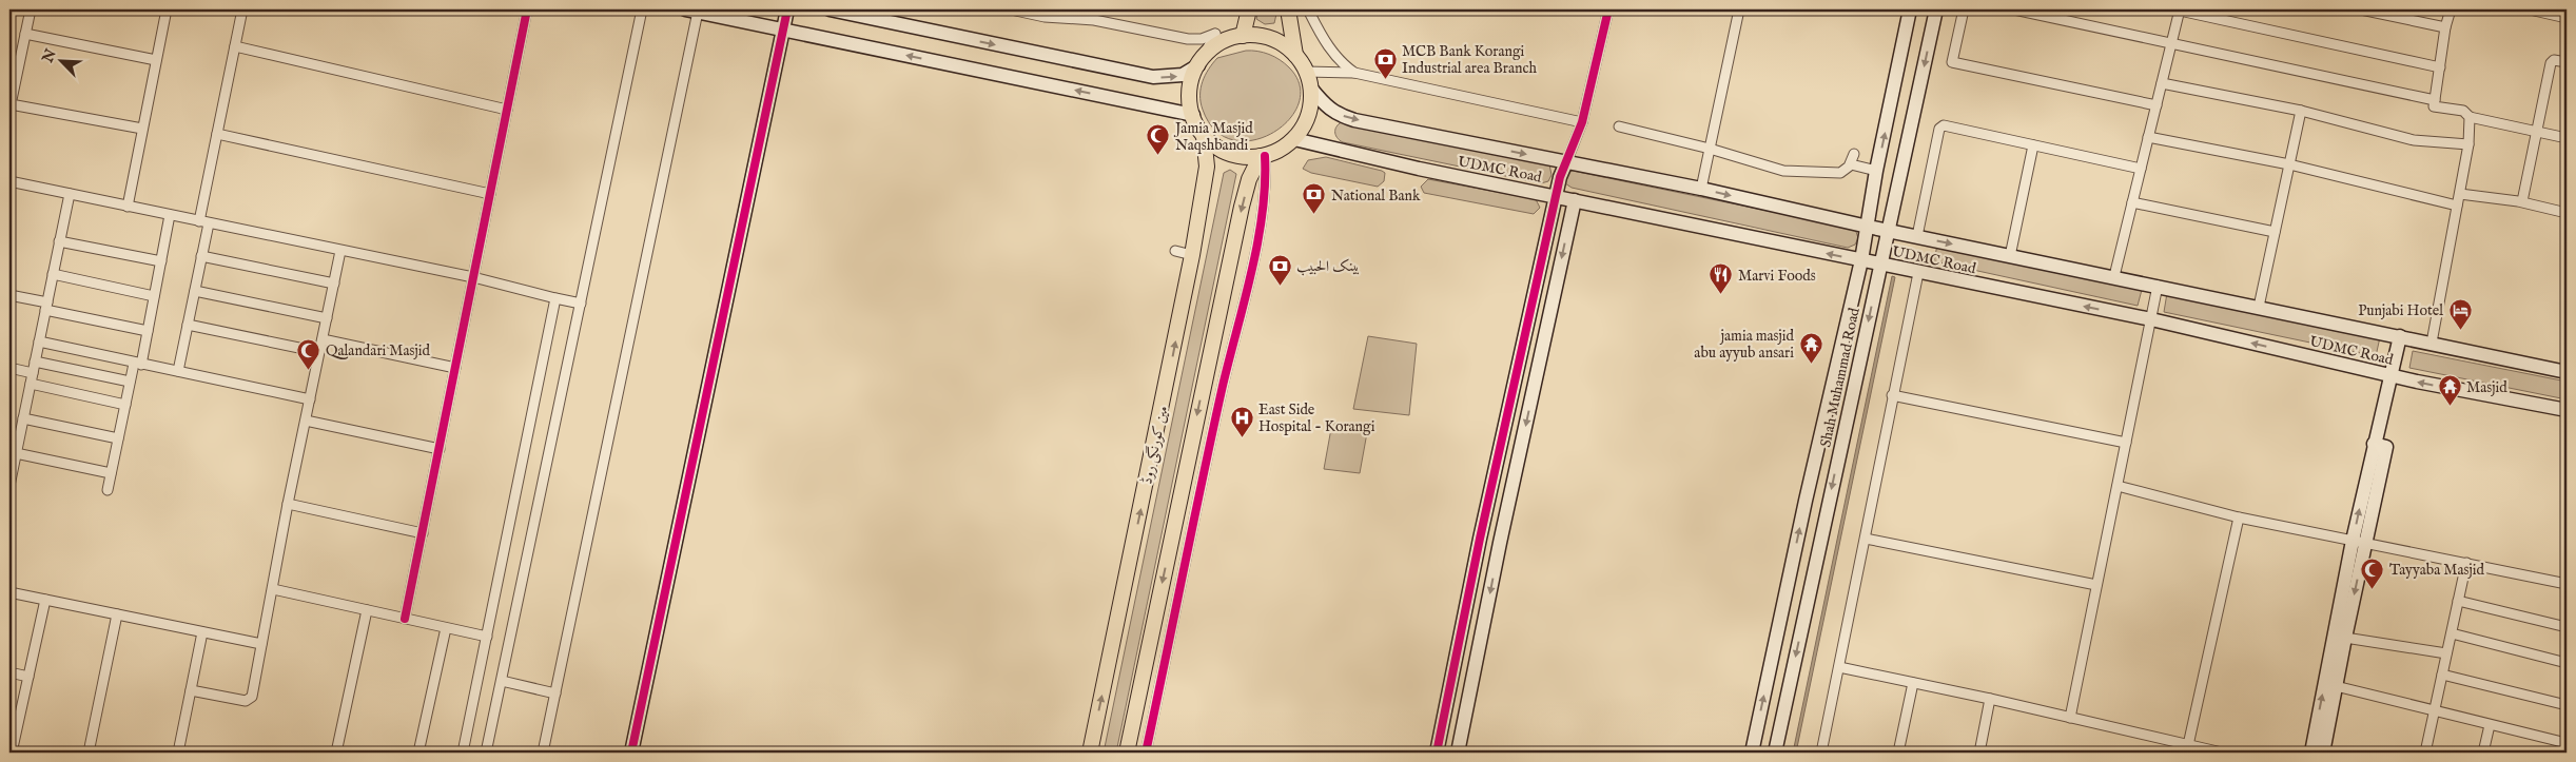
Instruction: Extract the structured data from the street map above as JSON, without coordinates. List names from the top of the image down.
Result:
{
  "streets": {
    "main road": ["UDMC Road", "Shah Muhammad Road", "مین کورنگی روڈ"]
  },
  "crossings": [
    ["UDMC Road", "Shah Muhammad Road"],
    ["UDMC Road", "مین کورنگی روڈ"]
  ],
  "places": {
    "bank": ["MCB Bank Korangi Industrial area Branch", "National Bank", "بينک الحبيب"],
    "mosque": ["Jamia Masjid Naqshbandi", "Qalandari Masjid", "Tayyaba Masjid"],
    "restaurant": ["Marvi Foods"],
    "hotel": ["Punjabi Hotel"],
    "temple": ["jamia masjid abu ayyub ansari", "Masjid"],
    "hospital": ["East Side Hospital - Korangi"]
  },
  "north": "top left"
}
